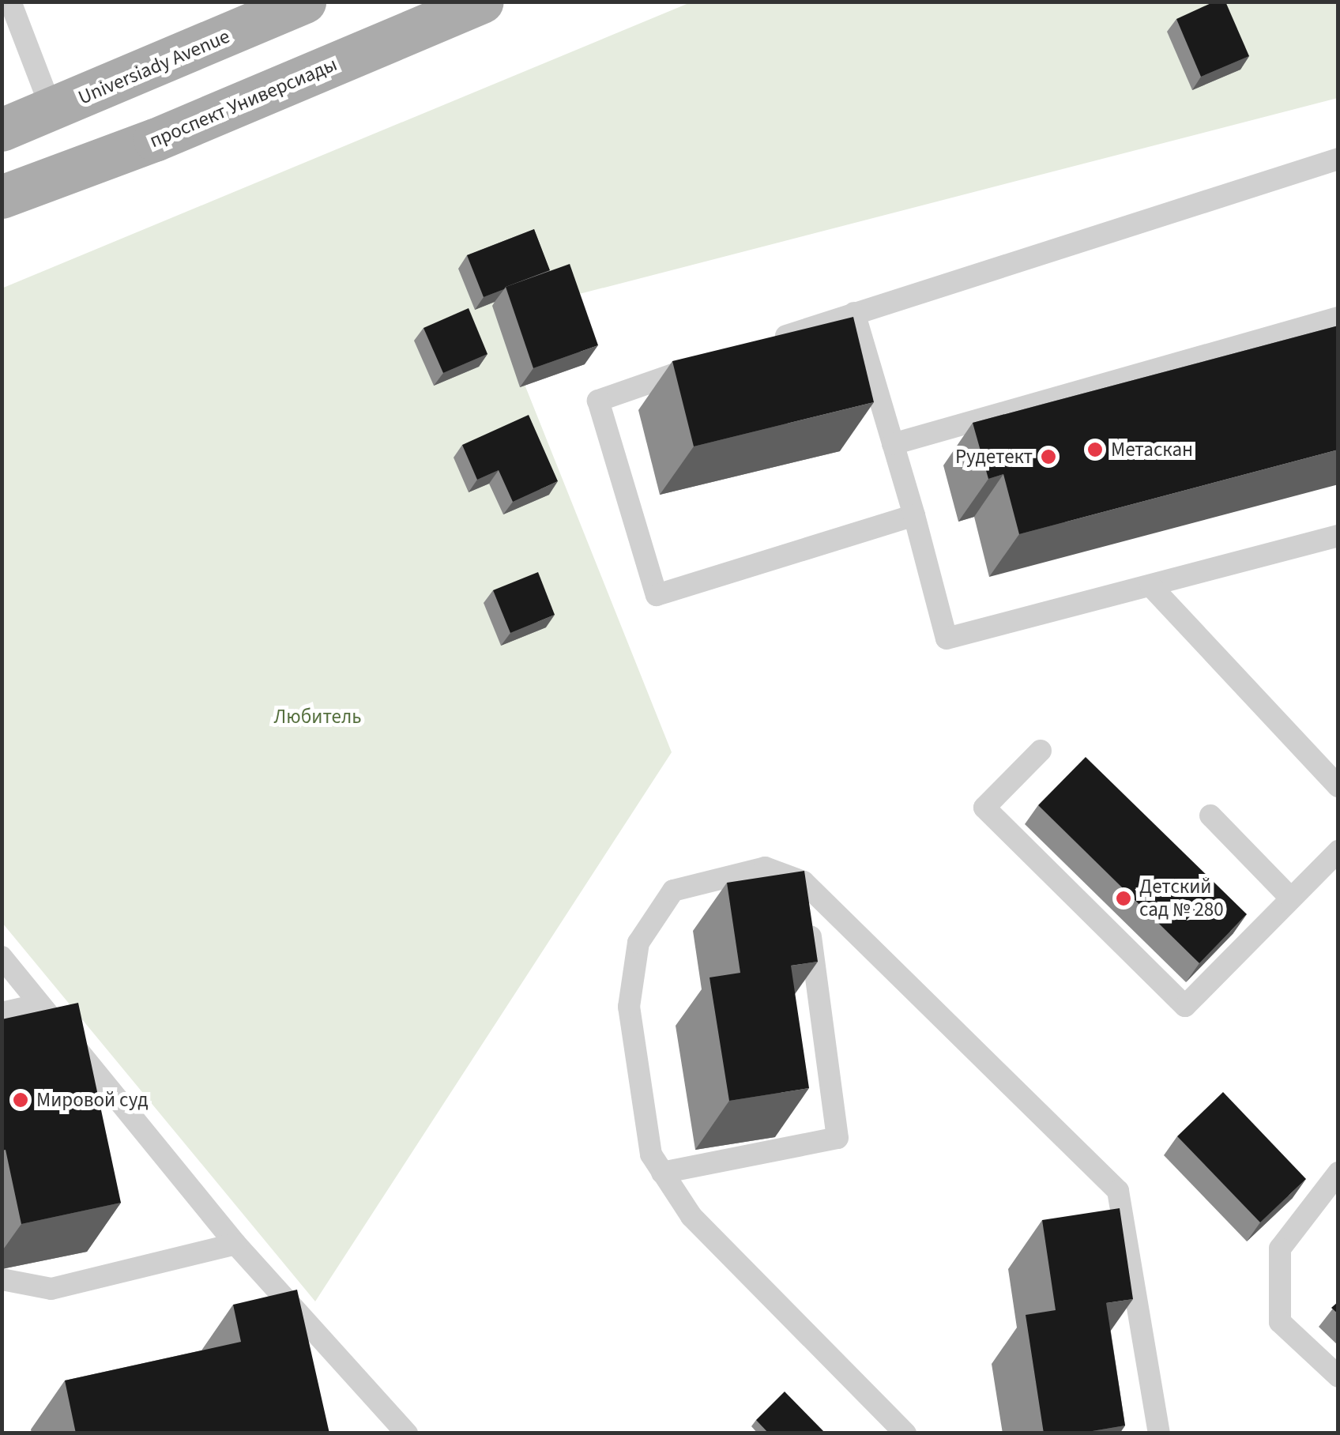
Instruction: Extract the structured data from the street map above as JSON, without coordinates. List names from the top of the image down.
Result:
{
  "streets": {
    "main road": ["Universiady Avenue", "проспект Универсиады"]
  },
  "parks": ["Любитель"],
  "places": [
    "Метаскан",
    "Рудетект",
    "Детский сад № 280",
    "Мировой суд"
  ]
}
